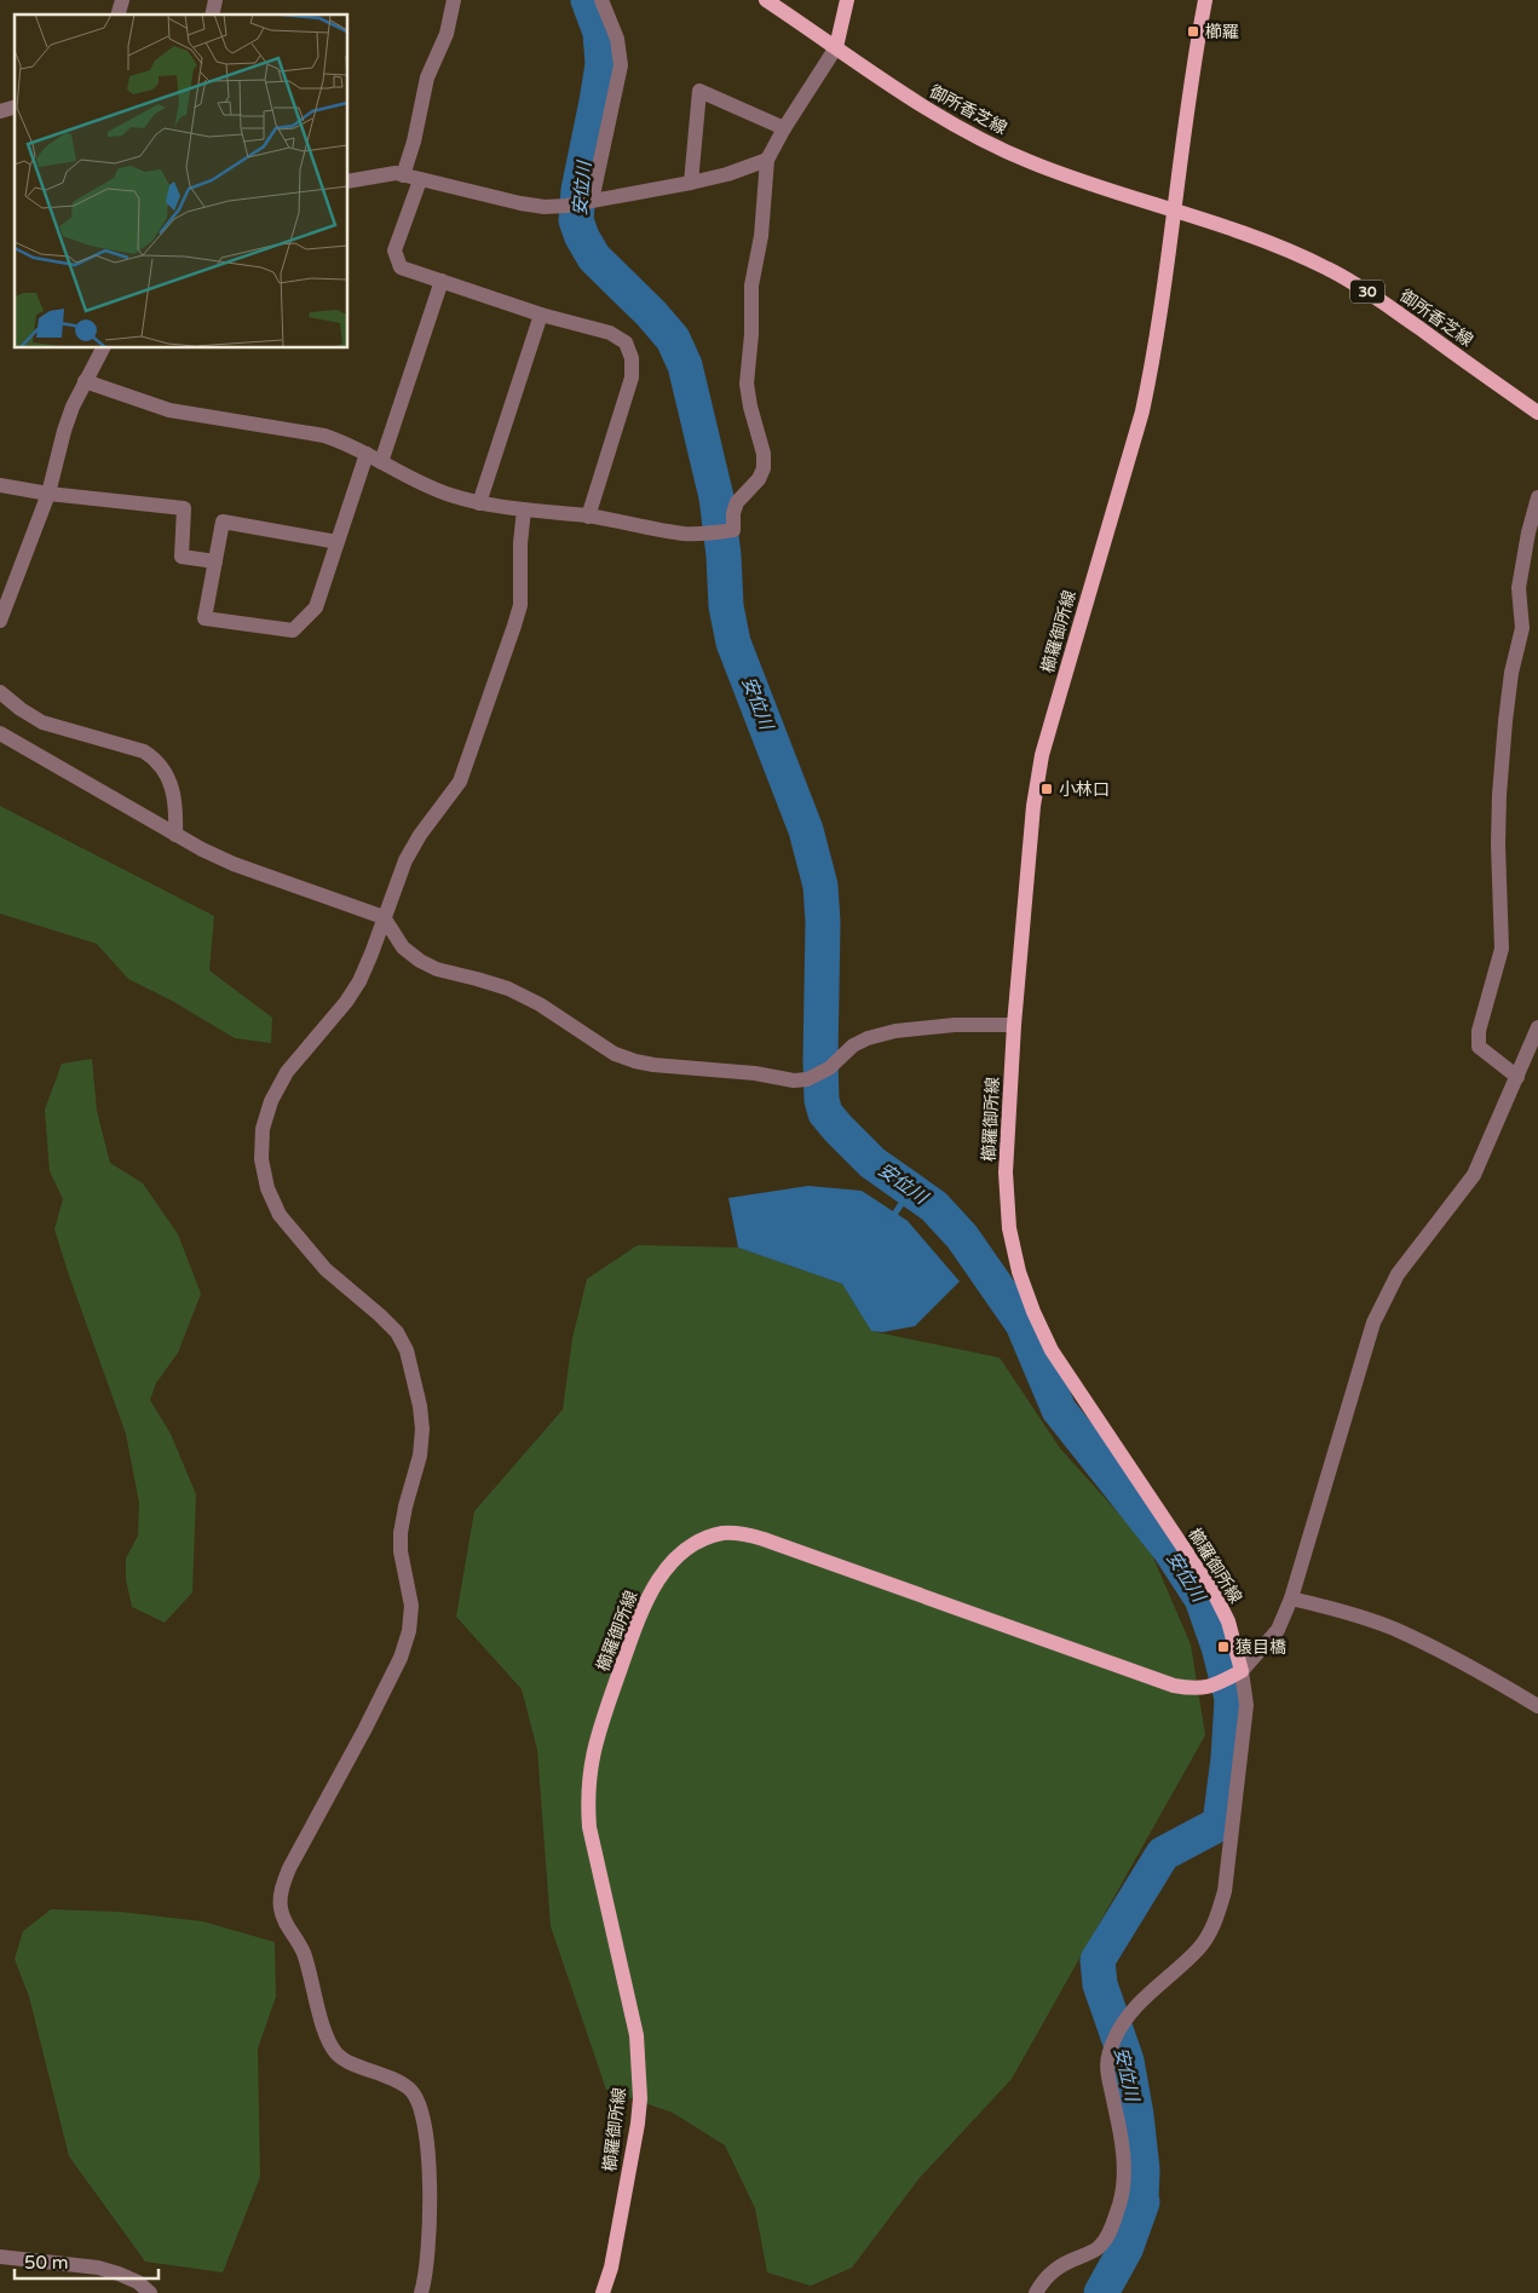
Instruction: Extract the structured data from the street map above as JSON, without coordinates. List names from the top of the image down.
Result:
{
  "streets": {
    "main road": ["御所香芝線", "30", "櫛羅御所線"]
  },
  "crossings": [
    ["御所香芝線", "櫛羅御所線"]
  ],
  "water": ["安位川"],
  "places": {
    "transit": ["櫛羅", "小林口", "猿目橋"]
  },
  "scale_bar": "50 m"
}
